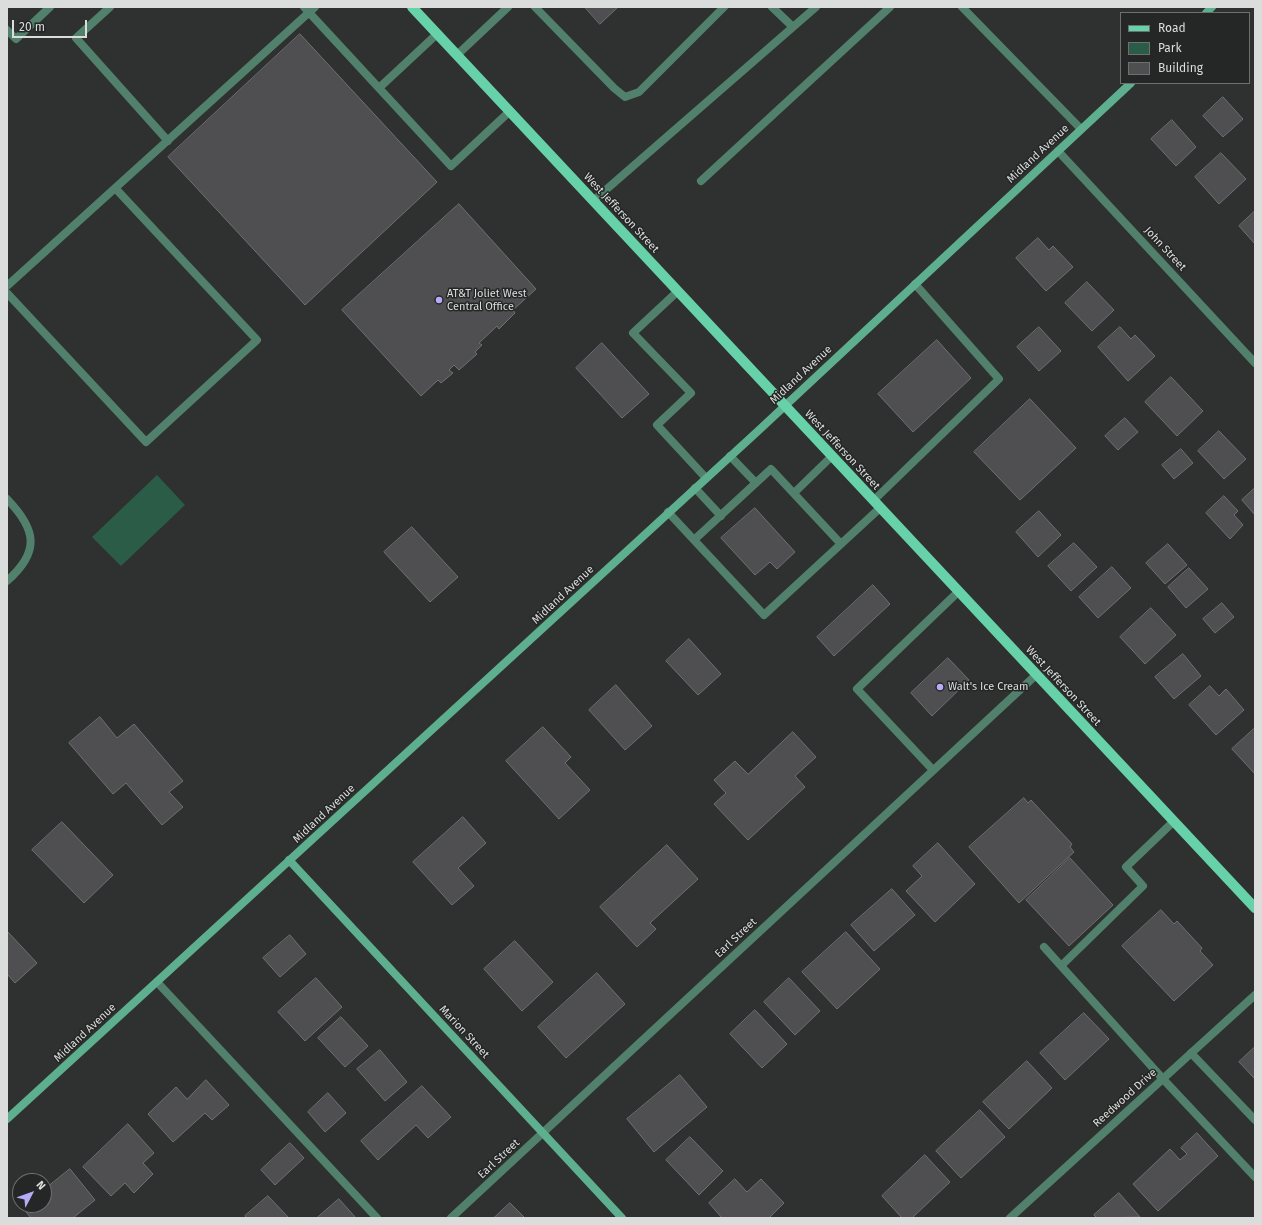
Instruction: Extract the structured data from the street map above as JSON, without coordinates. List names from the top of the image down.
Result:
{
  "streets": {
    "main road": ["West Jefferson Street"],
    "street": [
      "Midland Avenue",
      "John Street",
      "Earl Street",
      "Marion Street",
      "Reedwood Drive"
    ]
  },
  "crossings": [
    ["Midland Avenue", "West Jefferson Street"],
    ["Midland Avenue", "John Street"],
    ["Midland Avenue", "Marion Street"],
    ["West Jefferson Street", "Earl Street"],
    ["Earl Street", "Marion Street"]
  ],
  "places": ["AT&T Joliet West Central Office", "Walt's Ice Cream"],
  "legend": ["Road", "Park", "Building"],
  "scale_bar": "20 m",
  "north": "top right"
}
